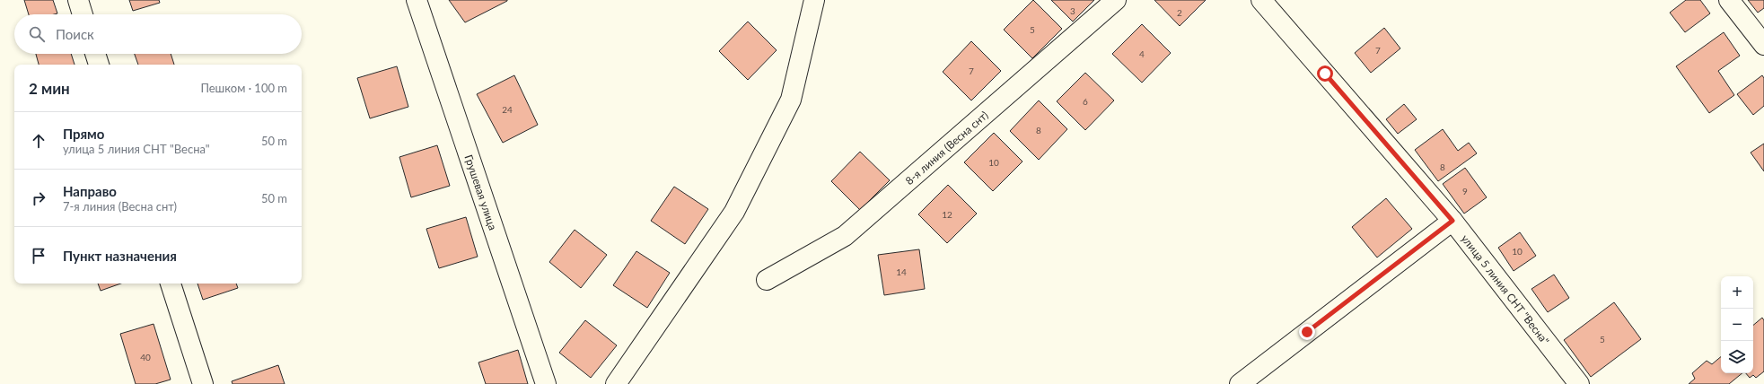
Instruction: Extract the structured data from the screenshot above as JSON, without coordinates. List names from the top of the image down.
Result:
{
  "streets": {
    "street": ["8-я линия (Весна снт)", "Грушевая улица", "улица 5 линия СНТ \"Весна\""]
  },
  "house_numbers": [
    "3",
    "2",
    "5",
    "7",
    "4",
    "7",
    "6",
    "24",
    "8",
    "10",
    "8",
    "9",
    "12",
    "10",
    "14",
    "5",
    "40"
  ],
  "page": {
    "search": "Поиск",
    "heading": ["2 мин", "Пешком · 100 m"],
    "list": [
      ["Прямо", "улица 5 линия СНТ \"Весна\"", "50 m"],
      ["Направо", "7-я линия (Весна снт)", "50 m"],
      "Пункт назначения"
    ],
    "map_buttons": ["+", "−"]
  }
}
